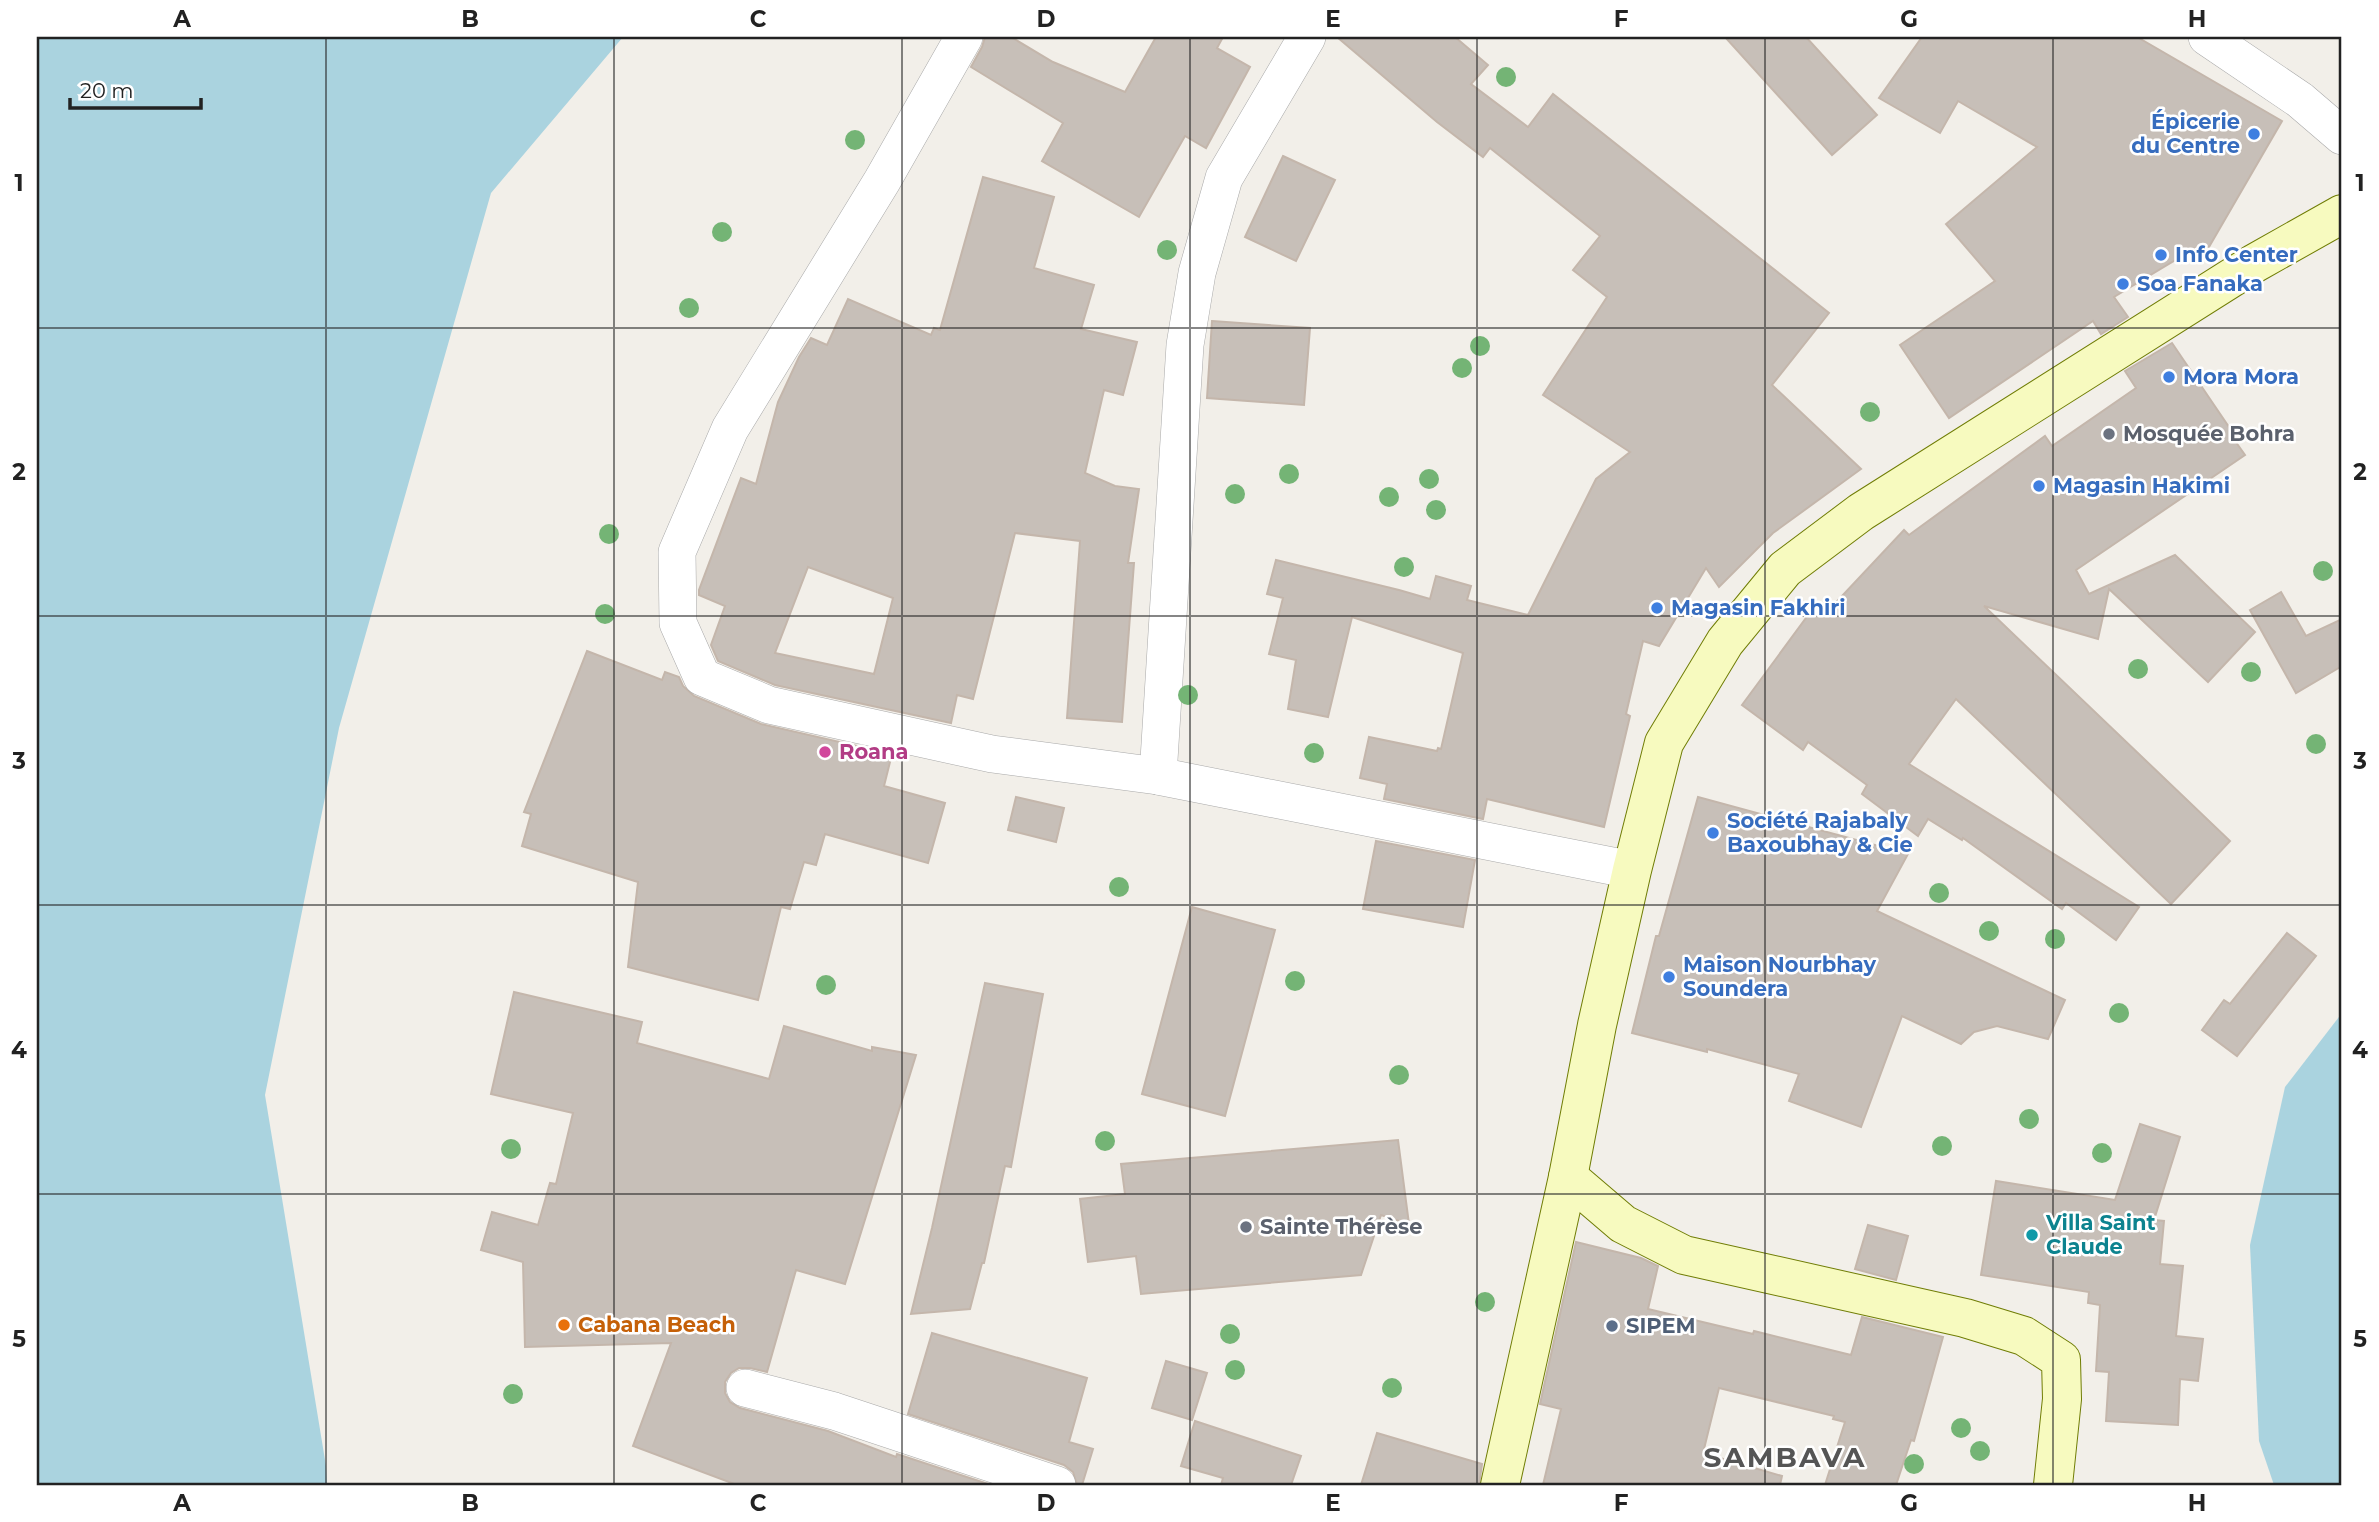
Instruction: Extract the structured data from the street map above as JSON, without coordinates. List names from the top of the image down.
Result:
{
  "districts": ["SAMBAVA"],
  "places": [
    "Épicerie du Centre",
    "Info Center",
    "Soa Fanaka",
    "Mora Mora",
    "Mosquée Bohra",
    "Magasin Hakimi",
    "Magasin Fakhiri",
    "Roana",
    "Société Rajabaly Baxoubhay & Cie",
    "Maison Nourbhay Soundera",
    "Sainte Thérèse",
    "Villa Saint Claude",
    "Cabana Beach",
    "SIPEM"
  ],
  "scale_bar": "20 m",
  "grid": {
    "columns": [
      "A",
      "B",
      "C",
      "D",
      "E",
      "F",
      "G",
      "H"
    ],
    "rows": [
      "1",
      "2",
      "3",
      "4",
      "5"
    ]
  }
}
